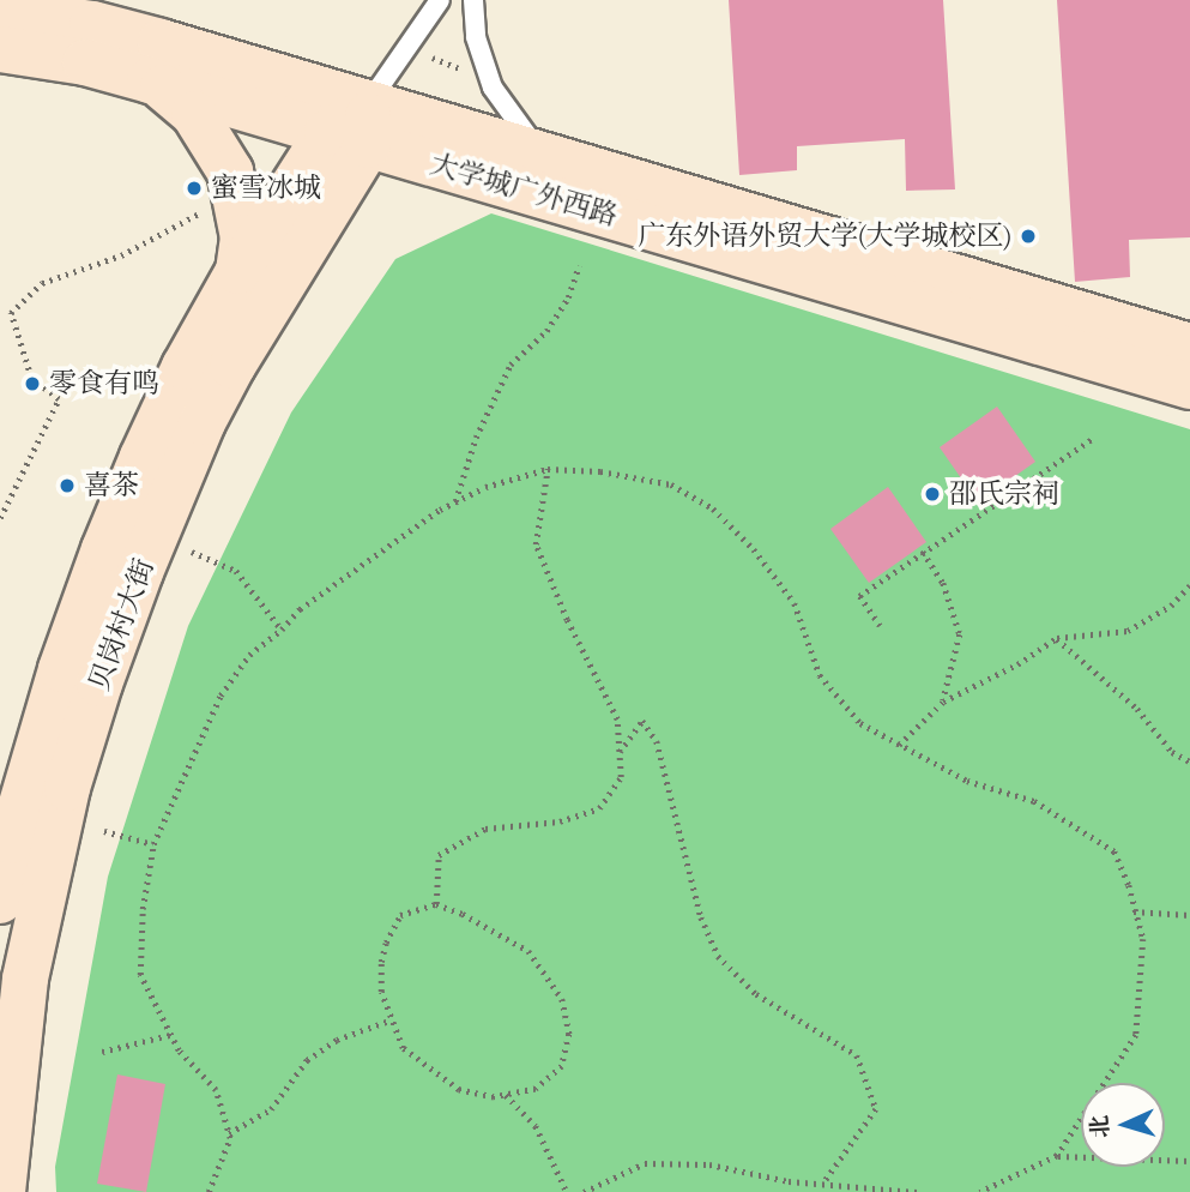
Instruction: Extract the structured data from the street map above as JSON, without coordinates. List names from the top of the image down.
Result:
{
  "streets": {
    "main road": ["大学城广外西路", "贝岗村大街"]
  },
  "crossings": [
    ["大学城广外西路", "贝岗村大街"]
  ],
  "places": [
    "蜜雪冰城",
    "广东外语外贸大学(大学城校区)",
    "零食有鸣",
    "喜茶",
    "邵氏宗祠"
  ],
  "north": "left"
}
